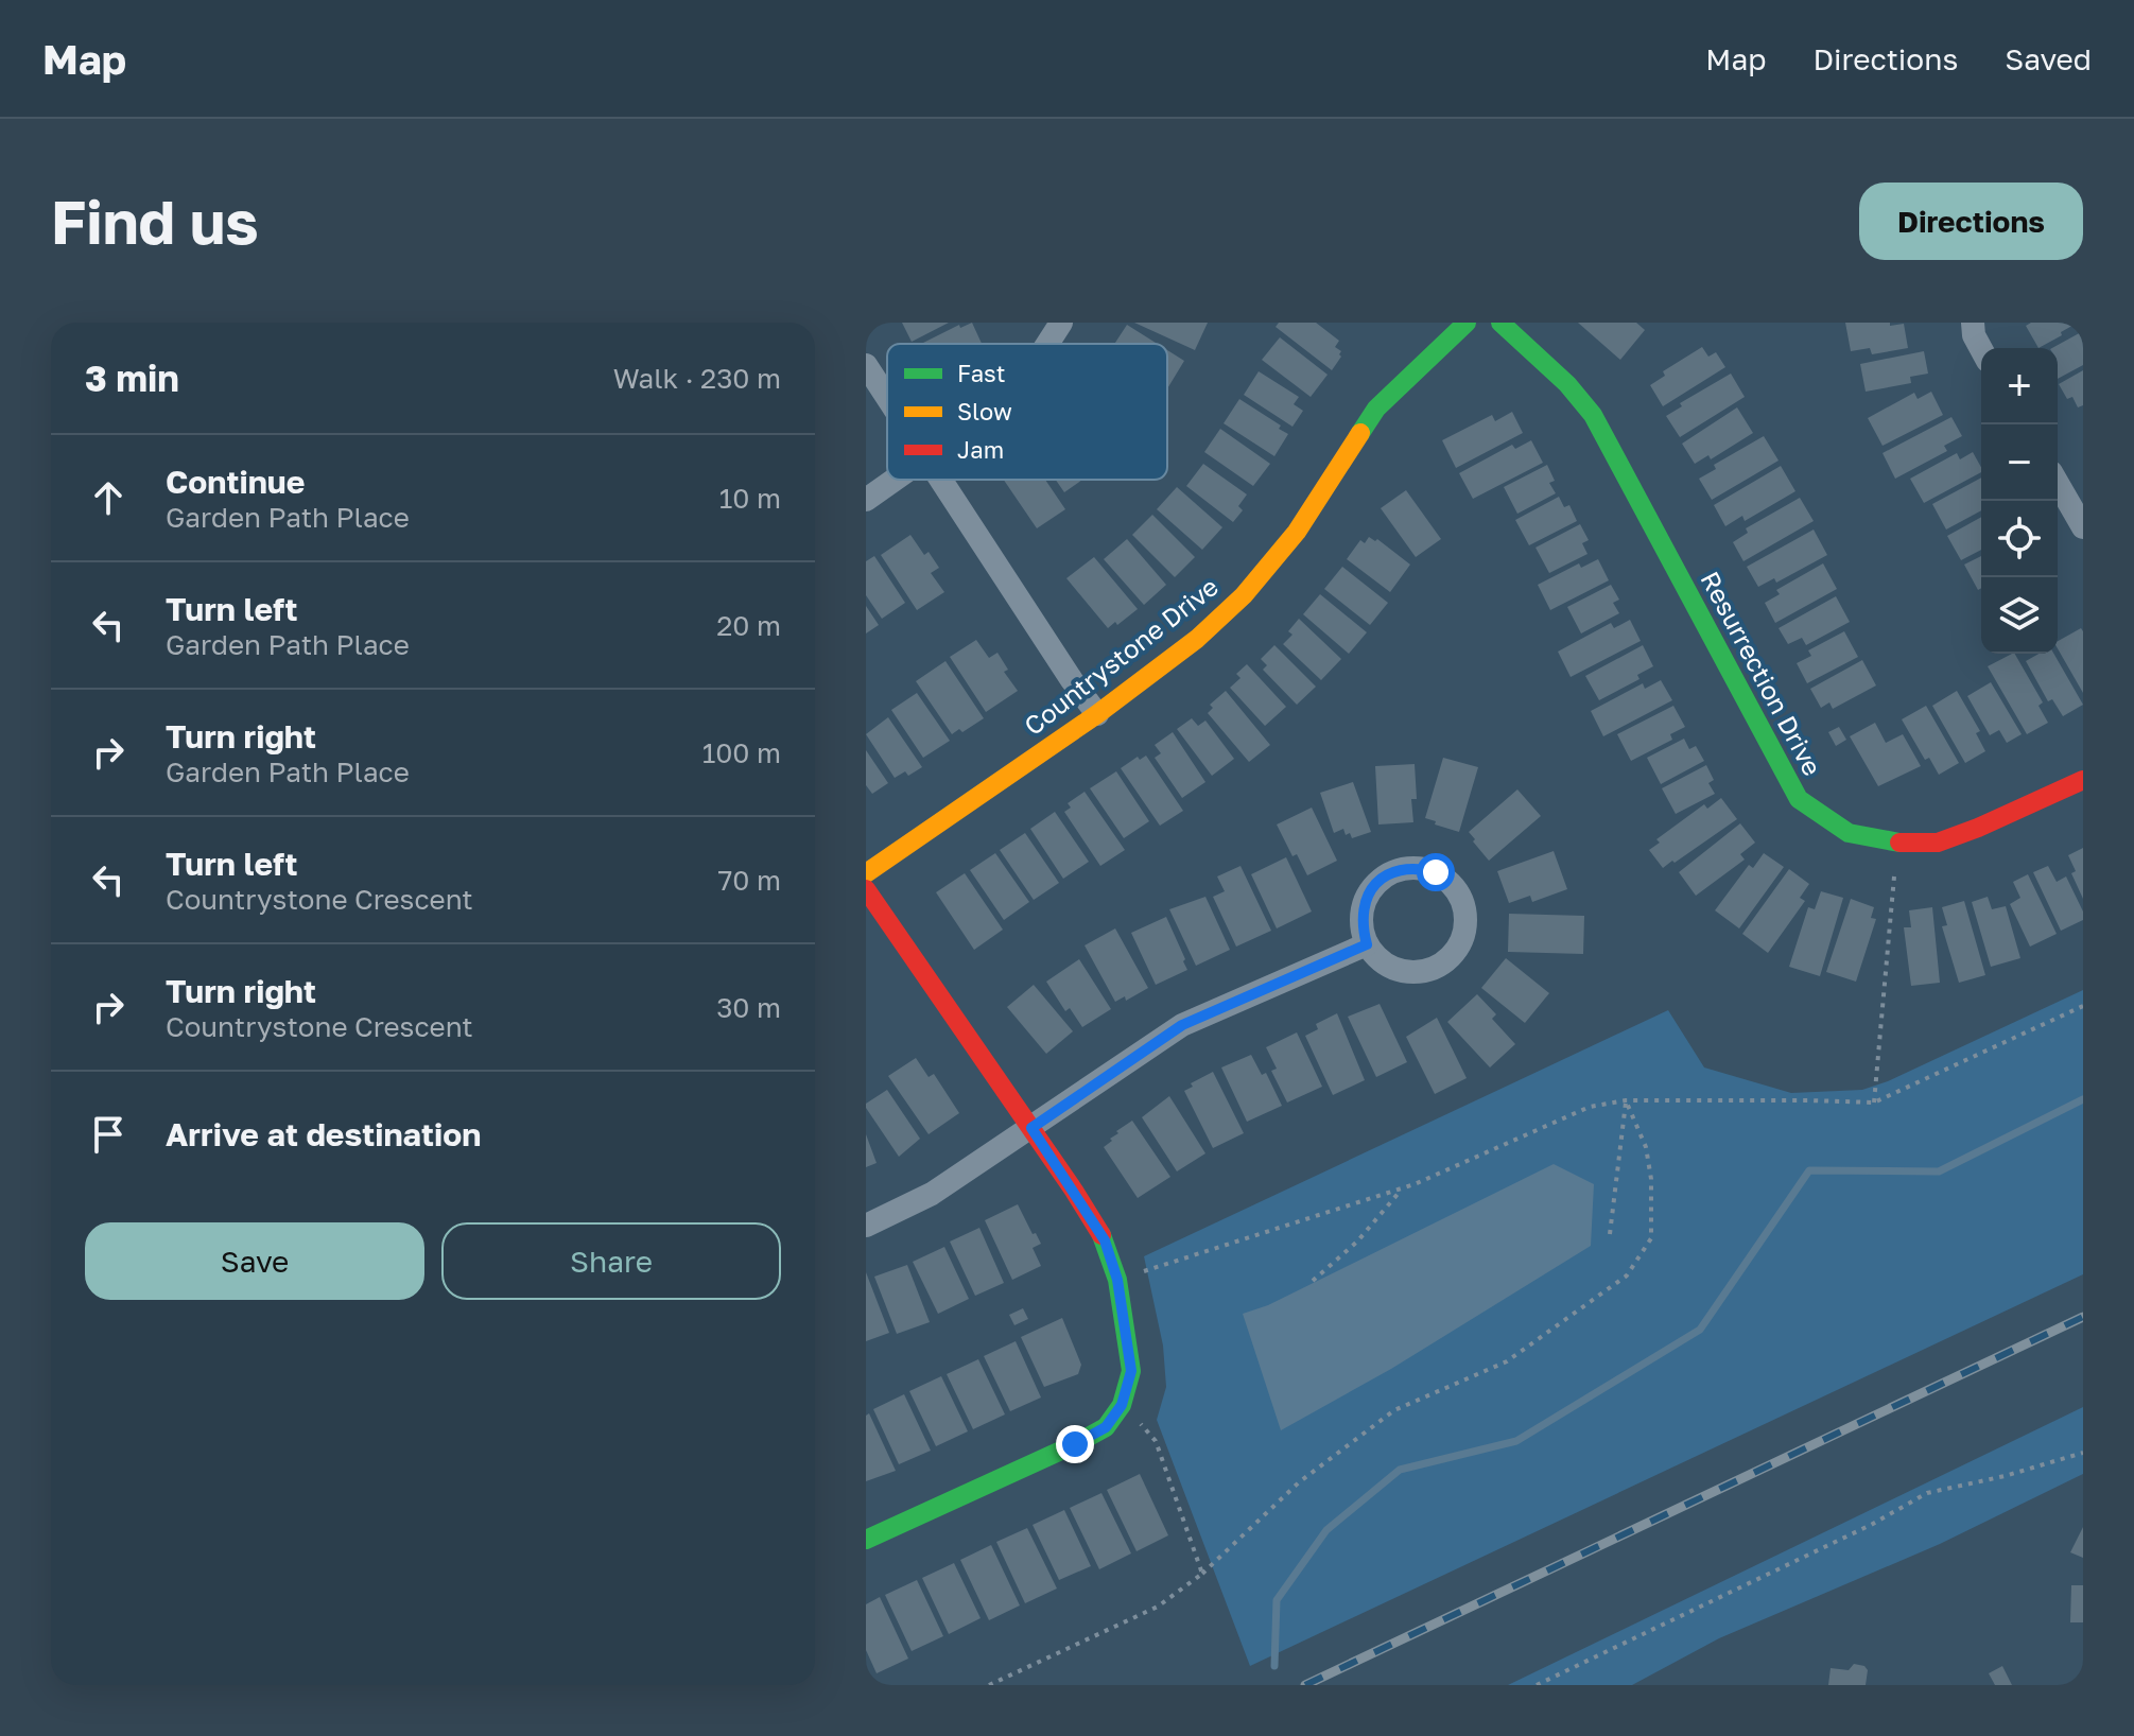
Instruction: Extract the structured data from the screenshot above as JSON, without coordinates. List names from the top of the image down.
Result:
{
  "streets": {
    "street": ["Countrystone Drive", "Resurrection Drive"]
  },
  "legend": ["Fast", "Slow", "Jam"],
  "page": {
    "header": "Map",
    "nav": ["Map", "Directions", "Saved"],
    "buttons": [
      "Directions",
      ["Save", "Share"]
    ],
    "title": "Find us",
    "heading": ["3 min", "Walk · 230 m"],
    "map_buttons": ["+", "−"],
    "list": [
      ["Continue", "Garden Path Place", "10 m"],
      ["Turn left", "Garden Path Place", "20 m"],
      ["Turn right", "Garden Path Place", "100 m"],
      ["Turn left", "Countrystone Crescent", "70 m"],
      ["Turn right", "Countrystone Crescent", "30 m"],
      "Arrive at destination"
    ]
  }
}
